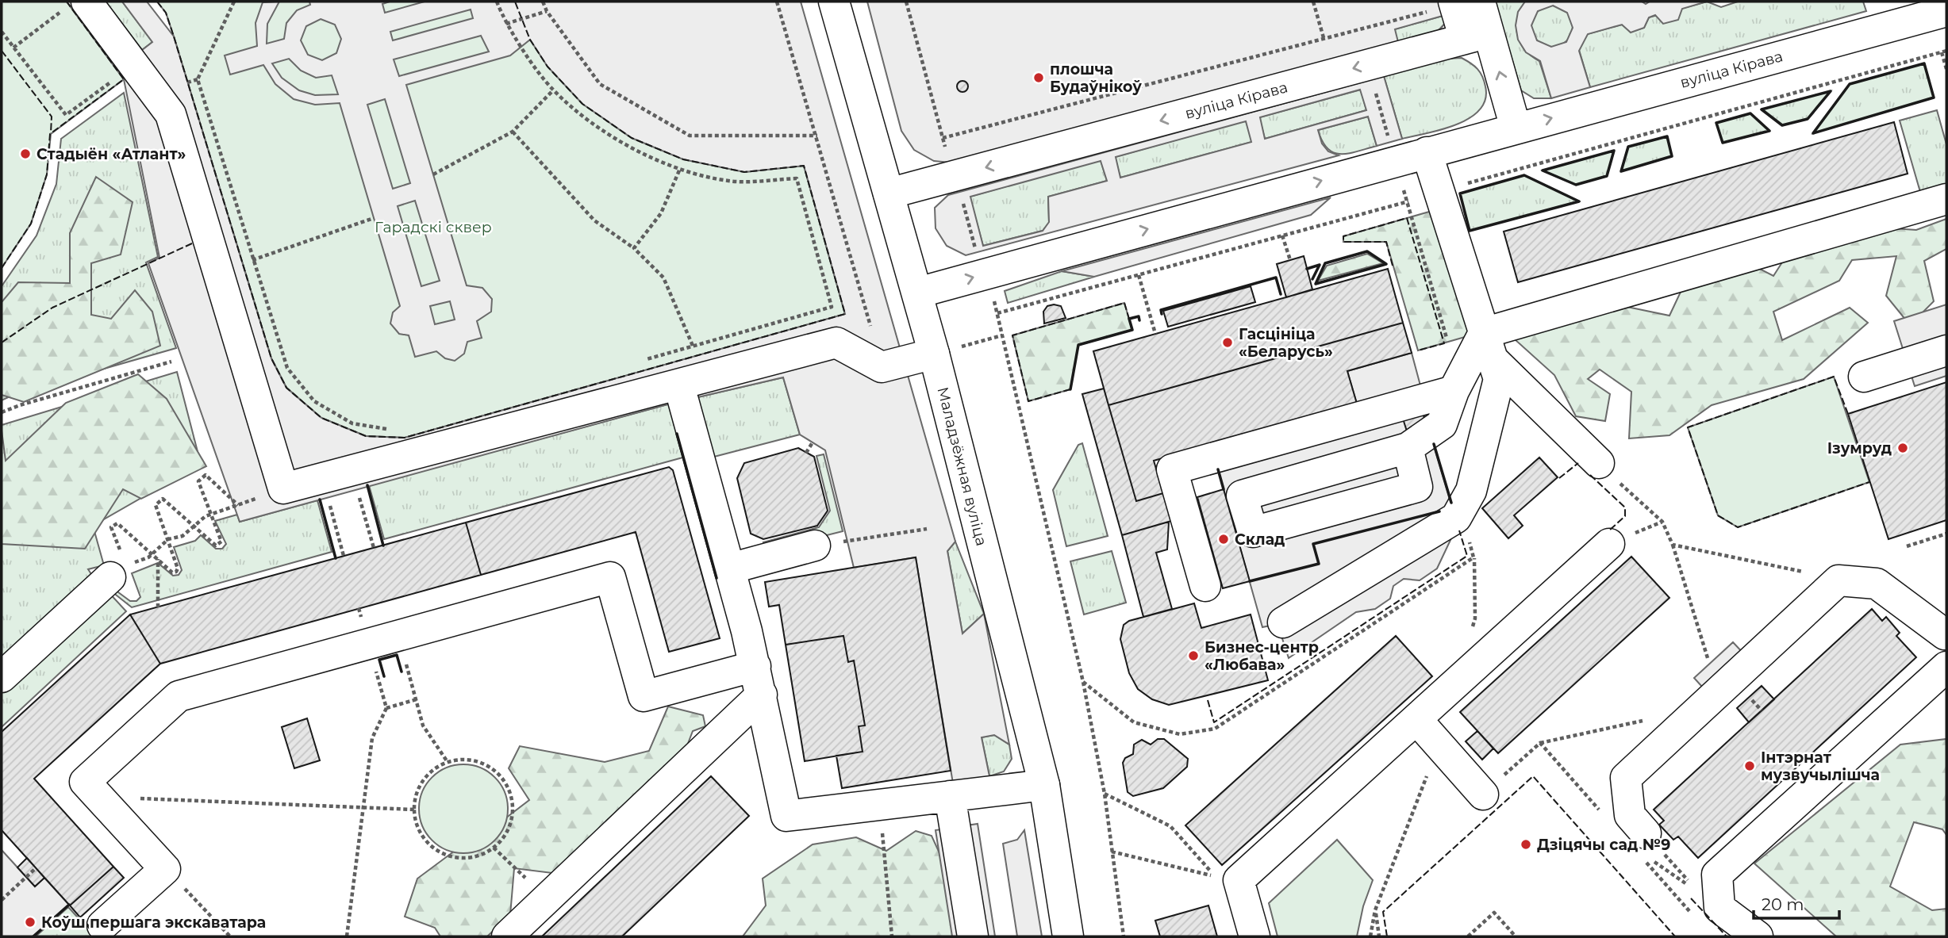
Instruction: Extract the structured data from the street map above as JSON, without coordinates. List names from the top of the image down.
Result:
{
  "streets": {
    "street": ["вуліца Кірава", "Маладзёжная вуліца"]
  },
  "crossings": [
    ["вуліца Кірава", "Маладзёжная вуліца"]
  ],
  "parks": ["Гарадскі сквер"],
  "places": [
    "плошча Будаўнікоў",
    "Стадыён «Атлант»",
    "Гасцініца «Беларусь»",
    "Ізумруд",
    "Склад",
    "Бизнес-центр «Любава»",
    "Інтэрнат музвучылішча",
    "Дзіцячы сад №9",
    "Коўш першага экскаватара"
  ],
  "scale_bar": "20 m"
}
